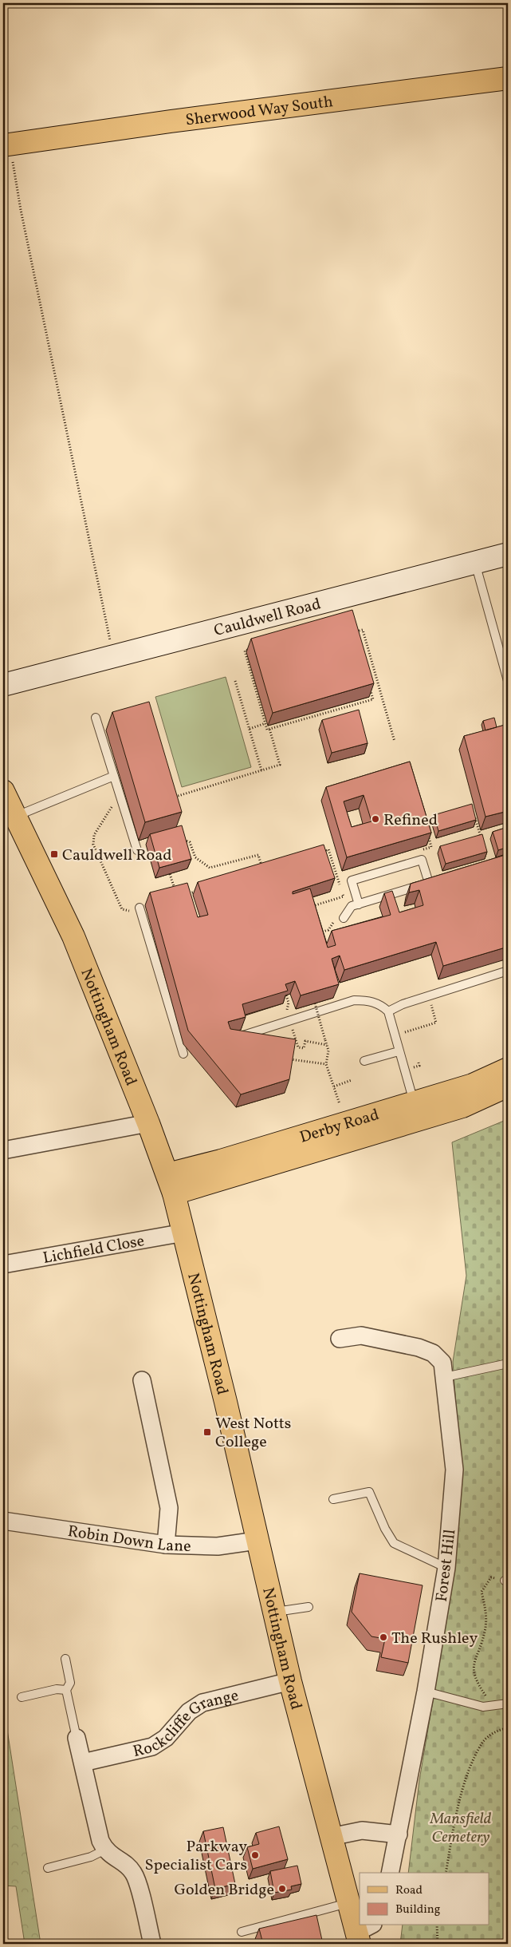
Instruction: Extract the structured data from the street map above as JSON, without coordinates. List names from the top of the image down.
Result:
{
  "streets": {
    "main road": ["Sherwood Way South", "Nottingham Road", "Derby Road"],
    "street": [
      "Cauldwell Road",
      "Lichfield Close",
      "Robin Down Lane",
      "Forest Hill",
      "Rockcliffe Grange"
    ]
  },
  "crossings": [
    ["Nottingham Road", "Derby Road"],
    ["Nottingham Road", "Lichfield Close"],
    ["Nottingham Road", "Robin Down Lane"],
    ["Nottingham Road", "Rockcliffe Grange"]
  ],
  "parks": ["Mansfield Cemetery"],
  "places": {
    "other": [
      "Refined",
      "The Rushley",
      "Parkway Specialist Cars",
      "Golden Bridge"
    ],
    "transit": ["Cauldwell Road", "West Notts College"]
  },
  "legend": ["Road", "Building"]
}
